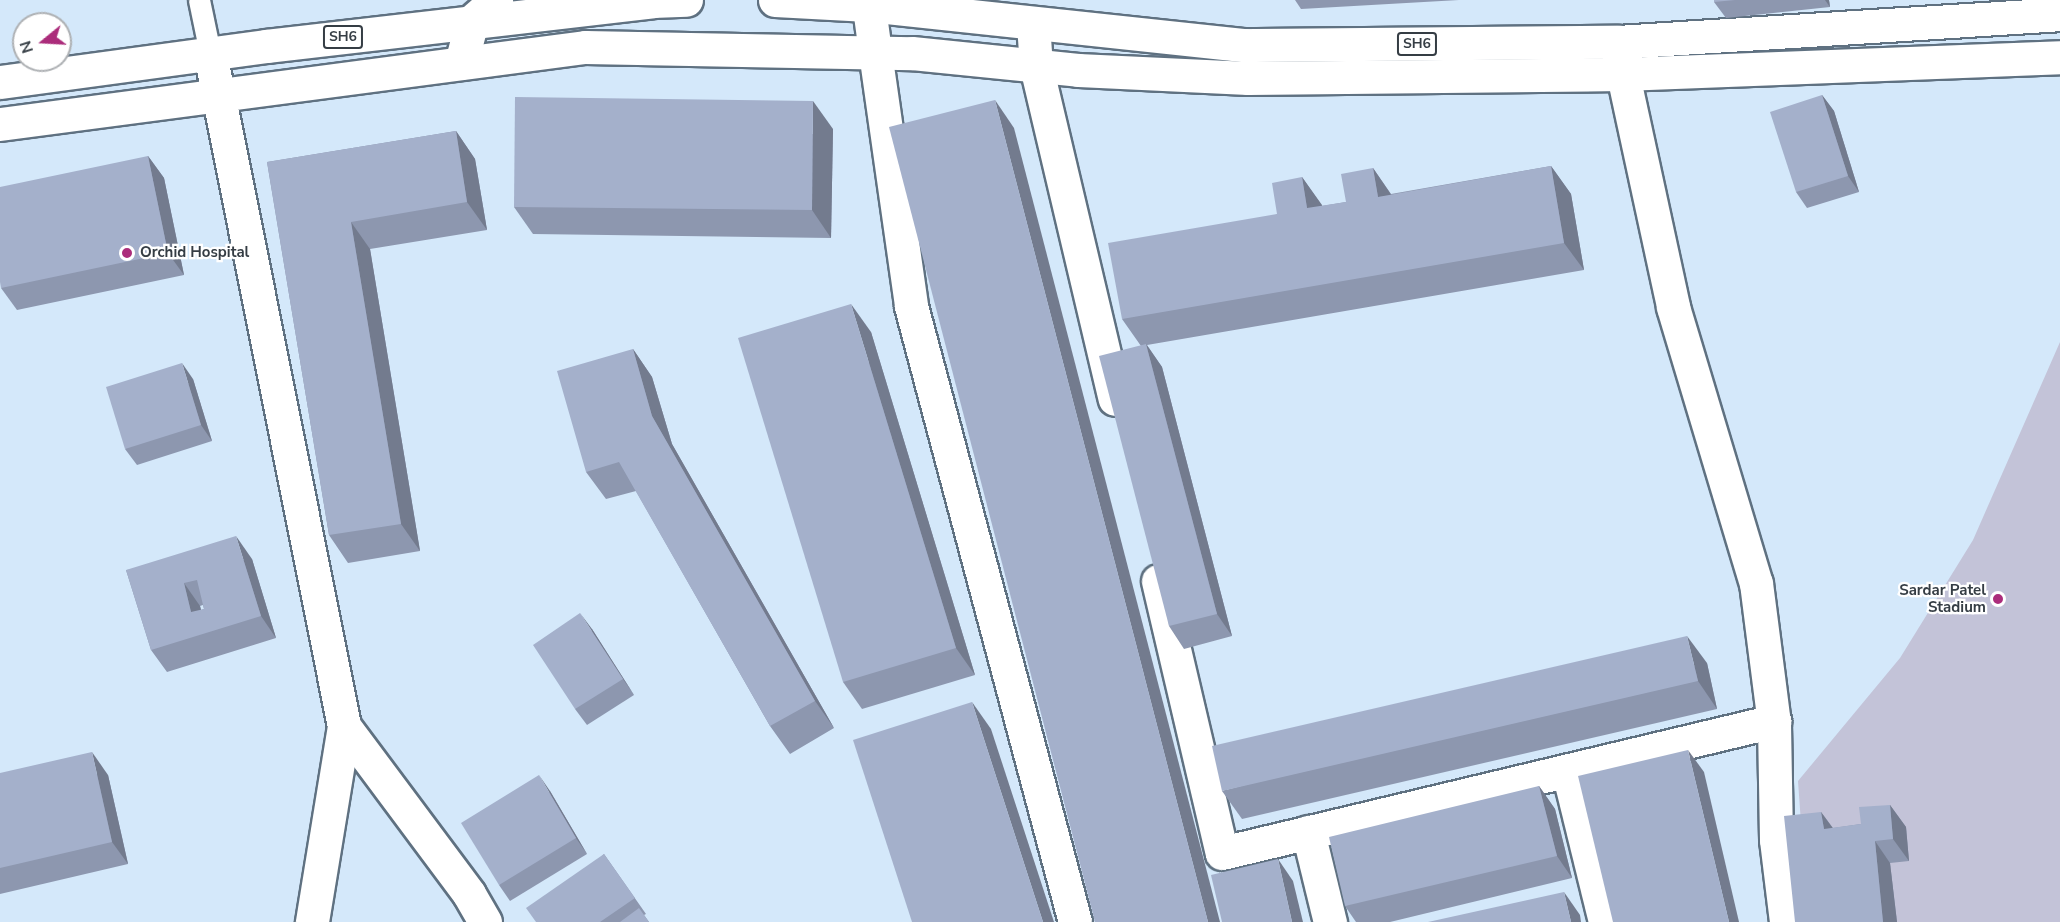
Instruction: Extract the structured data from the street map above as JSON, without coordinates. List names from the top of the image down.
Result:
{
  "streets": {
    "street": ["SH6"]
  },
  "places": ["Orchid Hospital", "Sardar Patel Stadium"],
  "north": "left"
}
